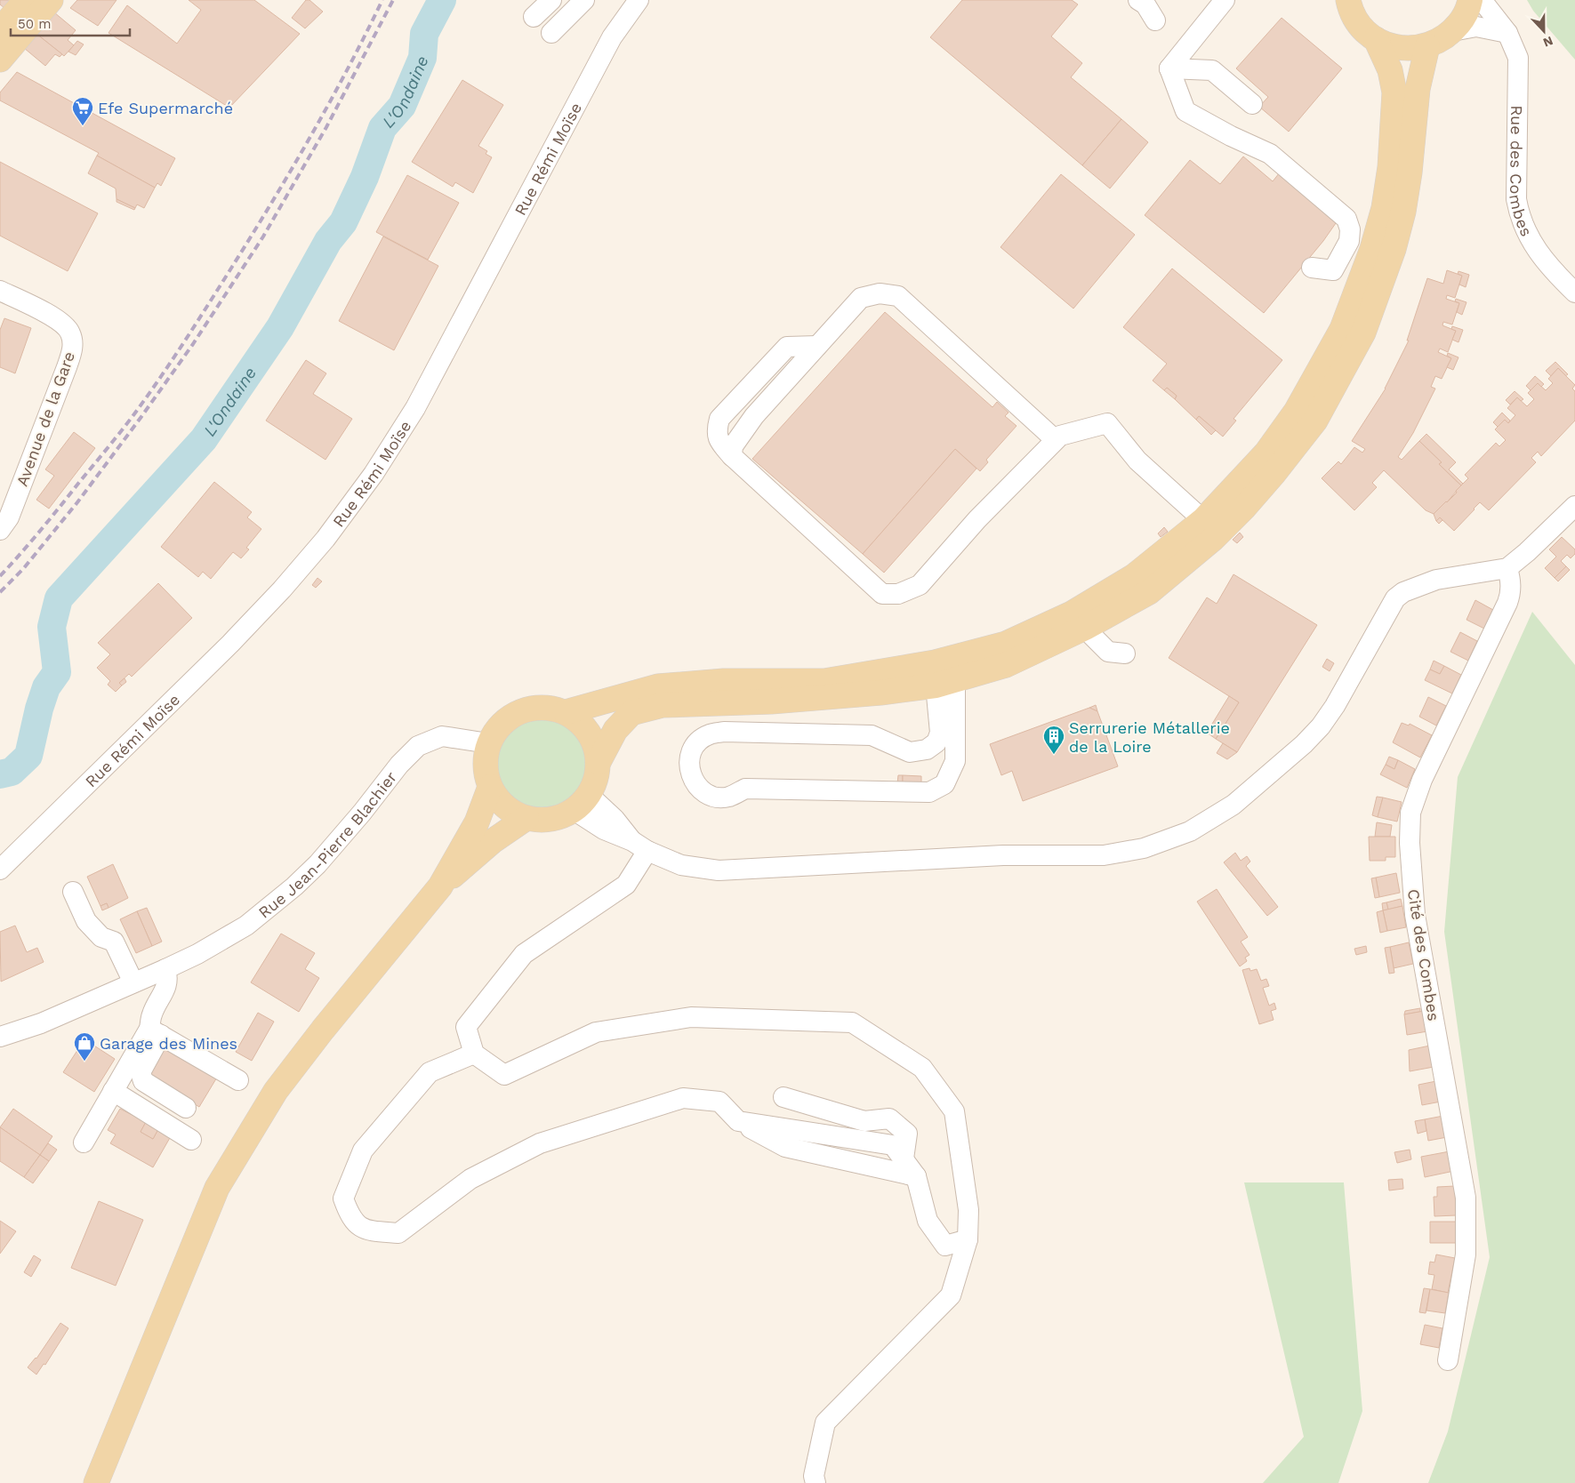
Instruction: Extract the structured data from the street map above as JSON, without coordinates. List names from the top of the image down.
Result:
{
  "streets": {
    "street": [
      "Rue Rémi Moïse",
      "Rue des Combes",
      "Avenue de la Gare",
      "Rue Jean-Pierre Blachier",
      "Cité des Combes"
    ]
  },
  "water": ["L'Ondaine"],
  "places": {
    "supermarket": ["Efe Supermarché"],
    "building": ["Serrurerie Métallerie de la Loire"],
    "shop": ["Garage des Mines"]
  },
  "scale_bar": "50 m",
  "north": "bottom"
}
